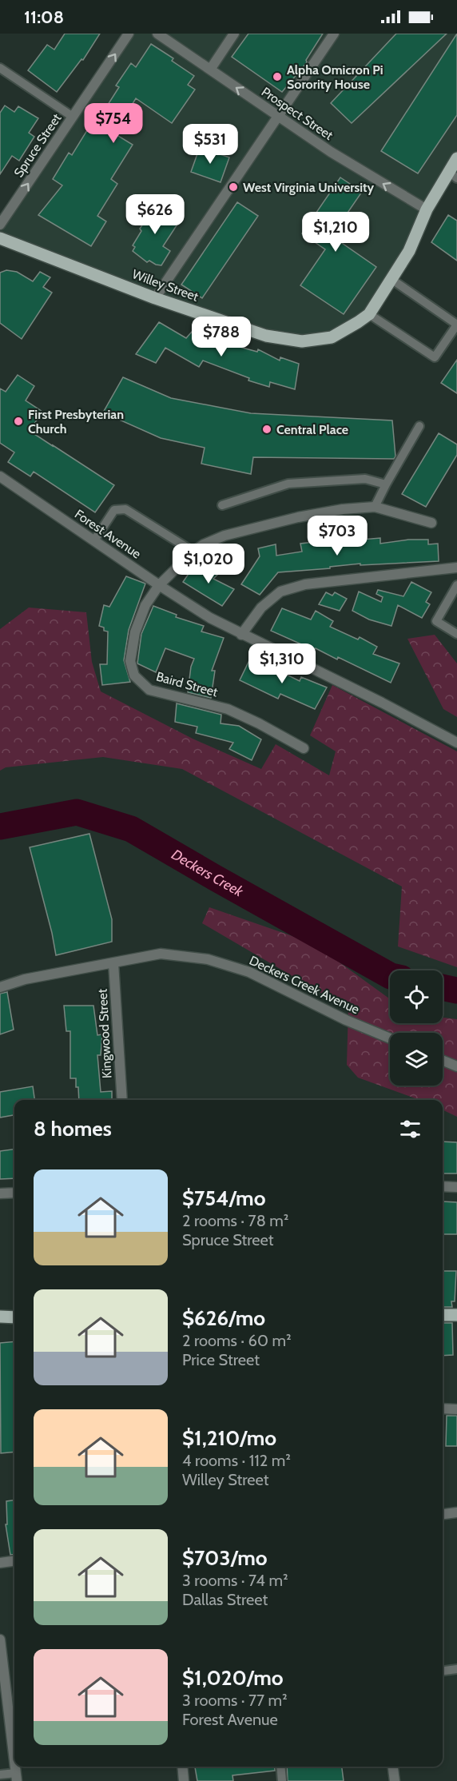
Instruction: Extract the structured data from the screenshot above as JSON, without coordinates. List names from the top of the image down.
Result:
{
  "streets": {
    "main road": ["Willey Street"],
    "street": [
      "Prospect Street",
      "Spruce Street",
      "Forest Avenue",
      "Baird Street",
      "Deckers Creek Avenue",
      "Kingwood Street"
    ]
  },
  "crossings": [
    ["Prospect Street", "Willey Street"],
    ["Forest Avenue", "Baird Street"],
    ["Deckers Creek Avenue", "Kingwood Street"]
  ],
  "one_way": ["Prospect Street", "Spruce Street"],
  "water": ["Deckers Creek"],
  "places": [
    "Alpha Omicron Pi Sorority House",
    "West Virginia University",
    "First Presbyterian Church",
    "Central Place"
  ],
  "page": {
    "status": "11:08",
    "price": [
      "$754",
      "$531",
      "$626",
      "$1,210",
      "$788",
      "$703",
      "$1,020",
      "$1,310"
    ],
    "heading": "8 homes",
    "list": [
      {
        "name": "$754/mo",
        "note": "2 rooms · 78 m² · Spruce Street"
      },
      {
        "name": "$626/mo",
        "note": "2 rooms · 60 m² · Price Street"
      },
      {
        "name": "$1,210/mo",
        "note": "4 rooms · 112 m² · Willey Street"
      },
      {
        "name": "$703/mo",
        "note": "3 rooms · 74 m² · Dallas Street"
      },
      {
        "name": "$1,020/mo",
        "note": "3 rooms · 77 m² · Forest Avenue"
      }
    ]
  }
}
